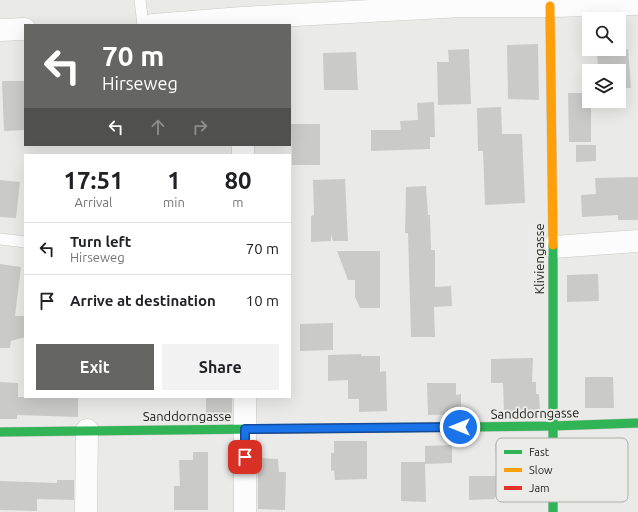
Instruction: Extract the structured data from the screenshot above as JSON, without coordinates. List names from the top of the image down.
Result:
{
  "streets": {
    "street": ["Kliviengasse", "Sanddorngasse"]
  },
  "crossings": [
    ["Kliviengasse", "Sanddorngasse"]
  ],
  "legend": ["Fast", "Slow", "Jam"],
  "page": {
    "turn": ["70 m", "Hirseweg"],
    "eta": [
      "17:51",
      "Arrival",
      "1",
      "min",
      "80",
      "m"
    ],
    "list": [
      {
        "name": "Turn left",
        "note": "Hirseweg",
        "value": "70 m"
      },
      {
        "name": "Arrive at destination",
        "value": "10 m"
      }
    ],
    "buttons": ["Exit", "Share"]
  }
}
